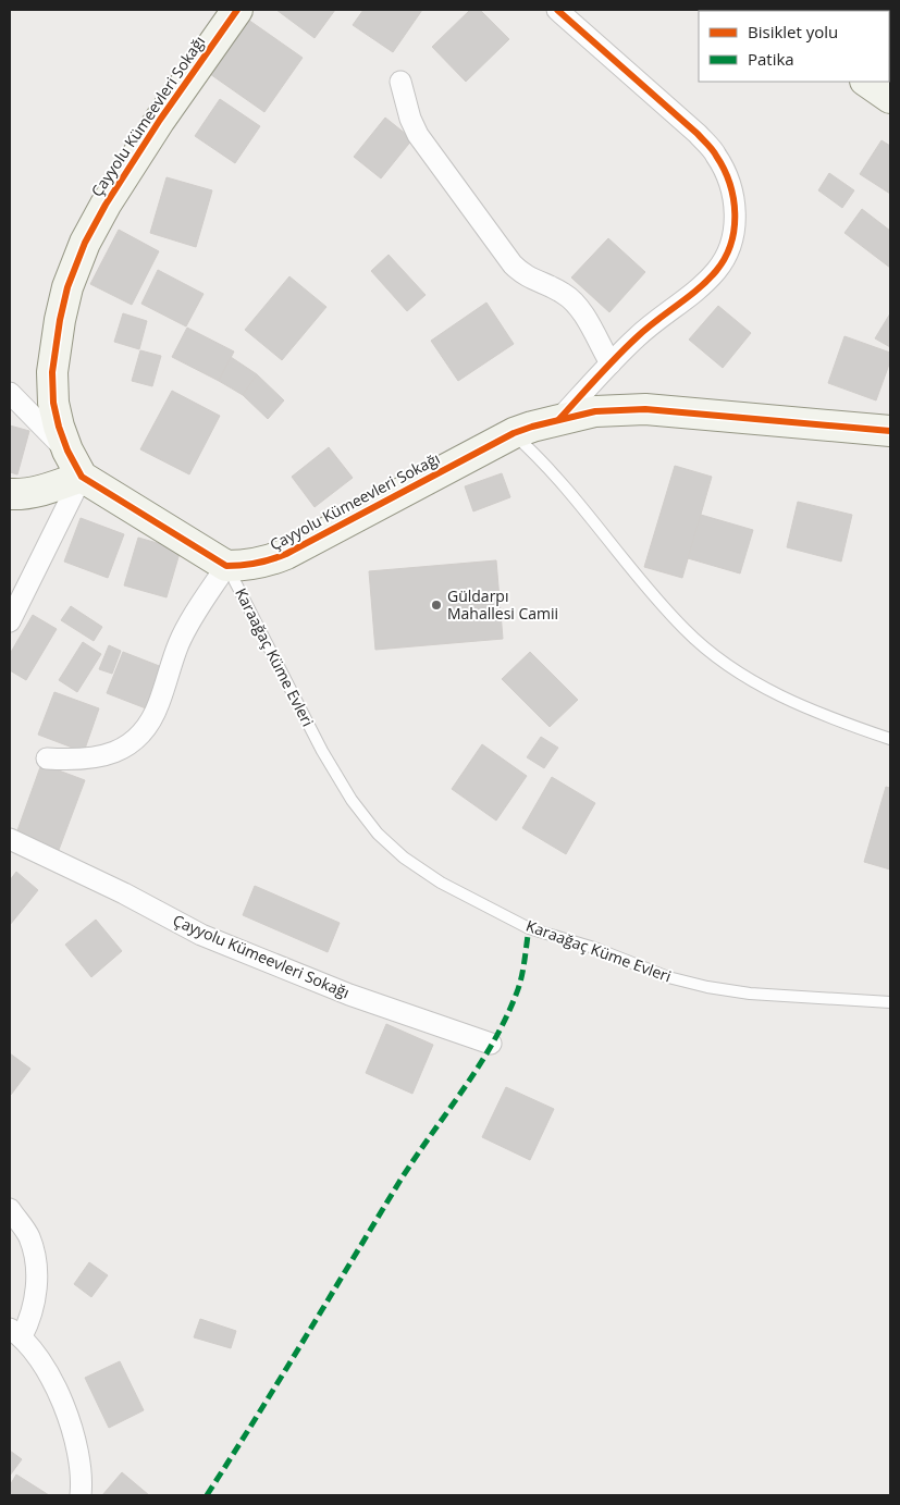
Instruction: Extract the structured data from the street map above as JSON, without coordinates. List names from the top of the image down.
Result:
{
  "streets": {
    "street": ["Çayyolu Kümeevleri Sokağı"],
    "lane": ["Karaağaç Küme Evleri"]
  },
  "crossings": [
    ["Çayyolu Kümeevleri Sokağı", "Karaağaç Küme Evleri"]
  ],
  "places": ["Güldarpı Mahallesi Camii"],
  "legend": ["Bisiklet yolu", "Patika"]
}
